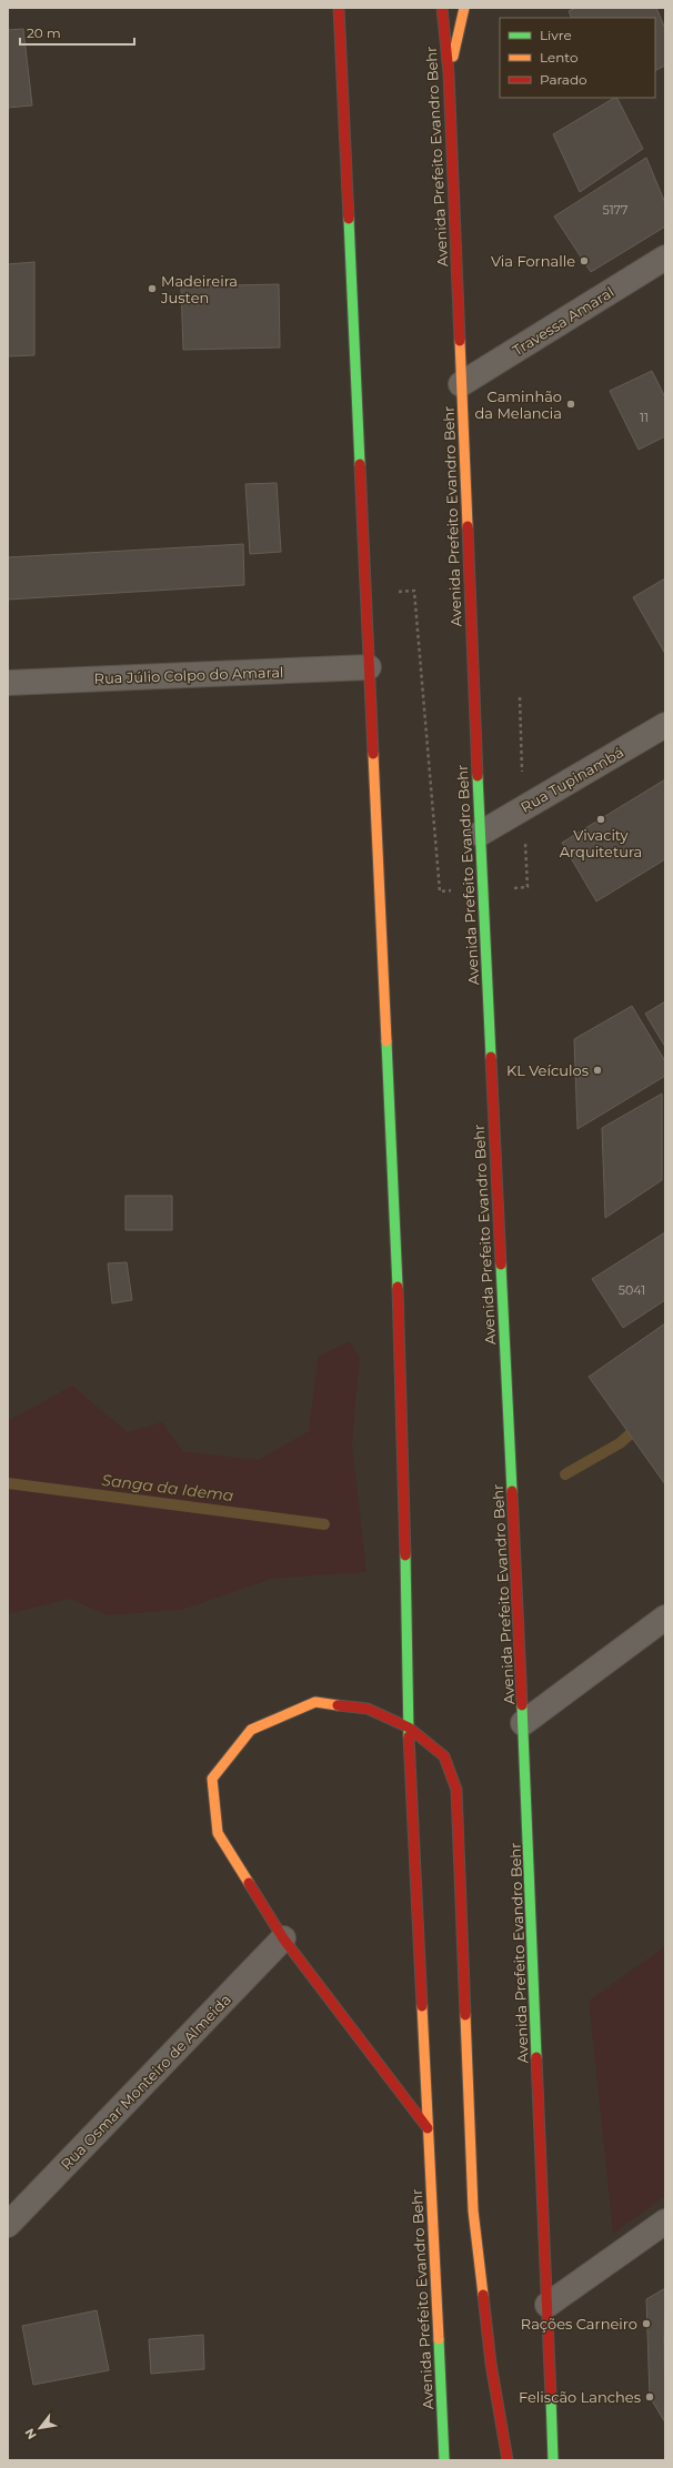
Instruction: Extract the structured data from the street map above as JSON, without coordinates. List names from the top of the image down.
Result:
{
  "streets": {
    "highway": ["Avenida Prefeito Evandro Behr"],
    "street": [
      "Travessa Amaral",
      "Rua Júlio Colpo do Amaral",
      "Rua Tupinambá",
      "Rua Osmar Monteiro de Almeida"
    ]
  },
  "crossings": [
    ["Avenida Prefeito Evandro Behr", "Travessa Amaral"],
    ["Avenida Prefeito Evandro Behr", "Rua Júlio Colpo do Amaral"],
    ["Avenida Prefeito Evandro Behr", "Rua Tupinambá"]
  ],
  "water": ["Sanga da Idema"],
  "places": [
    "Via Fornalle",
    "Madeireira Justen",
    "Caminhão da Melancia",
    "Vivacity Arquitetura",
    "KL Veículos",
    "Rações Carneiro",
    "Feliscão Lanches"
  ],
  "house_numbers": ["5177", "11", "5041"],
  "legend": ["Livre", "Lento", "Parado"],
  "scale_bar": "20 m",
  "north": "bottom left"
}
